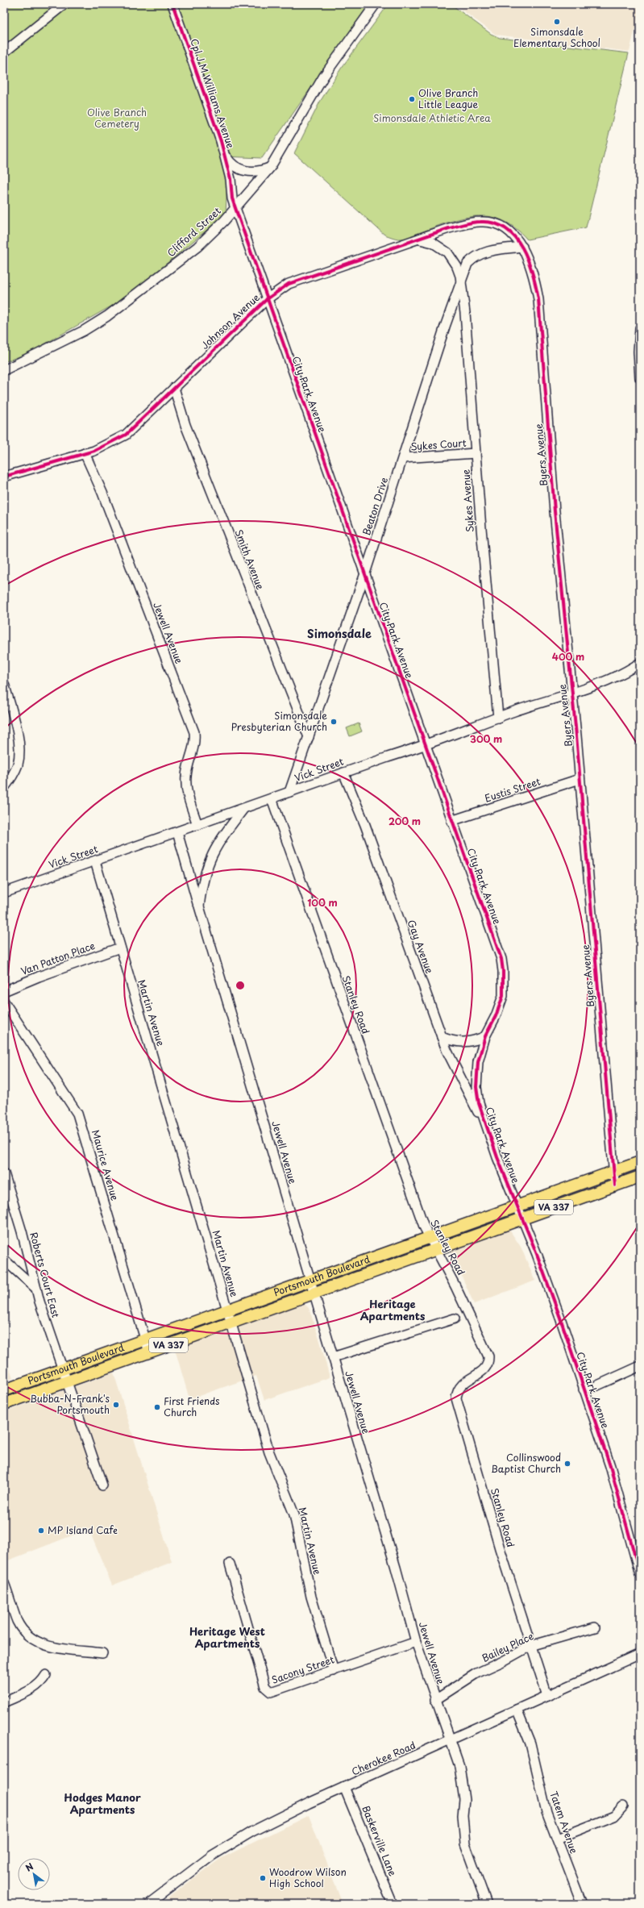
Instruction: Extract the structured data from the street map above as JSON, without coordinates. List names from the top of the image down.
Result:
{
  "streets": {
    "main road": ["VA 337", "Portsmouth Boulevard"],
    "street": [
      "Cpl J M Williams Avenue",
      "Clifford Street",
      "Johnson Avenue",
      "City Park Avenue",
      "Sykes Court",
      "Byers Avenue",
      "Sykes Avenue",
      "Beaton Drive",
      "Smith Avenue",
      "Jewell Avenue",
      "Vick Street",
      "Eustis Street",
      "Gay Avenue",
      "Van Patton Place",
      "Stanley Road",
      "Martin Avenue",
      "Maurice Avenue",
      "Roberts Court East",
      "Bailey Place",
      "Sacony Street",
      "Cherokee Road",
      "Tatem Avenue",
      "Baskerville Lane"
    ]
  },
  "crossings": [
    ["Cpl J M Williams Avenue", "Clifford Street"],
    ["Cpl J M Williams Avenue", "City Park Avenue"],
    ["Clifford Street", "City Park Avenue"],
    ["Johnson Avenue", "City Park Avenue"],
    ["Johnson Avenue", "Byers Avenue"],
    ["Johnson Avenue", "Beaton Drive"],
    ["Johnson Avenue", "Smith Avenue"],
    ["Johnson Avenue", "Jewell Avenue"],
    ["City Park Avenue", "Beaton Drive"],
    ["City Park Avenue", "Vick Street"],
    ["City Park Avenue", "Eustis Street"],
    ["City Park Avenue", "Gay Avenue"],
    ["City Park Avenue", "Portsmouth Boulevard"],
    ["Sykes Court", "Sykes Avenue"],
    ["Sykes Court", "Beaton Drive"],
    ["Byers Avenue", "Beaton Drive"],
    ["Byers Avenue", "Vick Street"],
    ["Byers Avenue", "Eustis Street"],
    ["Byers Avenue", "Portsmouth Boulevard"],
    ["Sykes Avenue", "Beaton Drive"],
    ["Sykes Avenue", "Vick Street"],
    ["Beaton Drive", "Smith Avenue"],
    ["Beaton Drive", "Vick Street"],
    ["Jewell Avenue", "Vick Street"],
    ["Jewell Avenue", "Portsmouth Boulevard"],
    ["Jewell Avenue", "Bailey Place"],
    ["Jewell Avenue", "Sacony Street"],
    ["Jewell Avenue", "Cherokee Road"],
    ["Vick Street", "Gay Avenue"],
    ["Vick Street", "Stanley Road"],
    ["Vick Street", "Martin Avenue"],
    ["Van Patton Place", "Martin Avenue"],
    ["Stanley Road", "Portsmouth Boulevard"],
    ["Stanley Road", "Bailey Place"],
    ["Stanley Road", "Cherokee Road"],
    ["Martin Avenue", "Portsmouth Boulevard"],
    ["Martin Avenue", "Sacony Street"],
    ["Maurice Avenue", "Portsmouth Boulevard"],
    ["Roberts Court East", "Portsmouth Boulevard"],
    ["Cherokee Road", "Tatem Avenue"],
    ["Cherokee Road", "Baskerville Lane"]
  ],
  "districts": [
    "Simonsdale",
    "Heritage Apartments",
    "Heritage West Apartments",
    "Hodges Manor Apartments"
  ],
  "parks": ["Olive Branch Cemetery", "Simonsdale Athletic Area"],
  "places": [
    "Simonsdale Elementary School",
    "Olive Branch Little League",
    "Simonsdale Presbyterian Church",
    "Bubba-N-Frank's Portsmouth",
    "First Friends Church",
    "Collinswood Baptist Church",
    "MP Island Cafe",
    "Woodrow Wilson High School"
  ],
  "north": "top left",
  "rings": [
    "400 m",
    "300 m",
    "200 m",
    "100 m"
  ]
}
